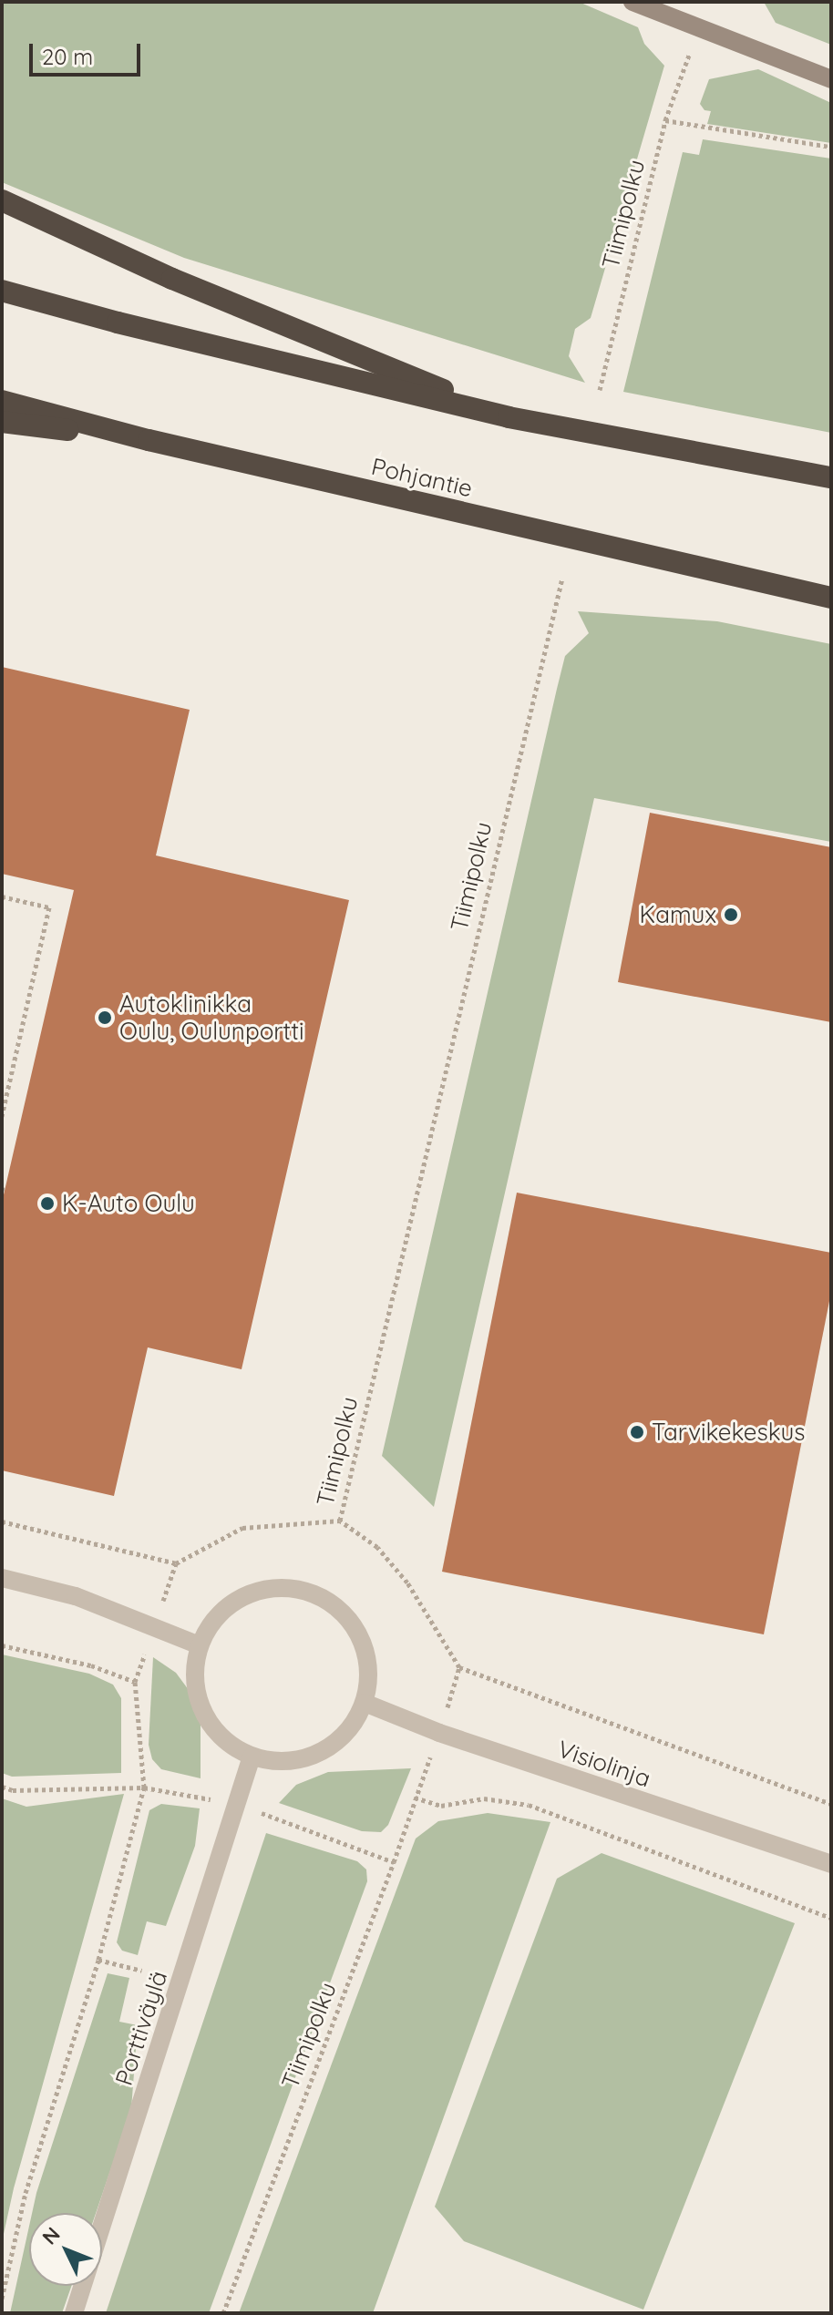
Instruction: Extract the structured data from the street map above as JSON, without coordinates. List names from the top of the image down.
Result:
{
  "streets": {
    "highway": ["Pohjantie"],
    "street": ["Visiolinja", "Porttiväylä"],
    "path": ["Tiimipolku"]
  },
  "crossings": [
    ["Tiimipolku", "Visiolinja"],
    ["Visiolinja", "Porttiväylä"]
  ],
  "places": [
    "Kamux",
    "Autoklinikka Oulu, Oulunportti",
    "K-Auto Oulu",
    "Tarvikekeskus"
  ],
  "scale_bar": "20 m",
  "north": "top left"
}
